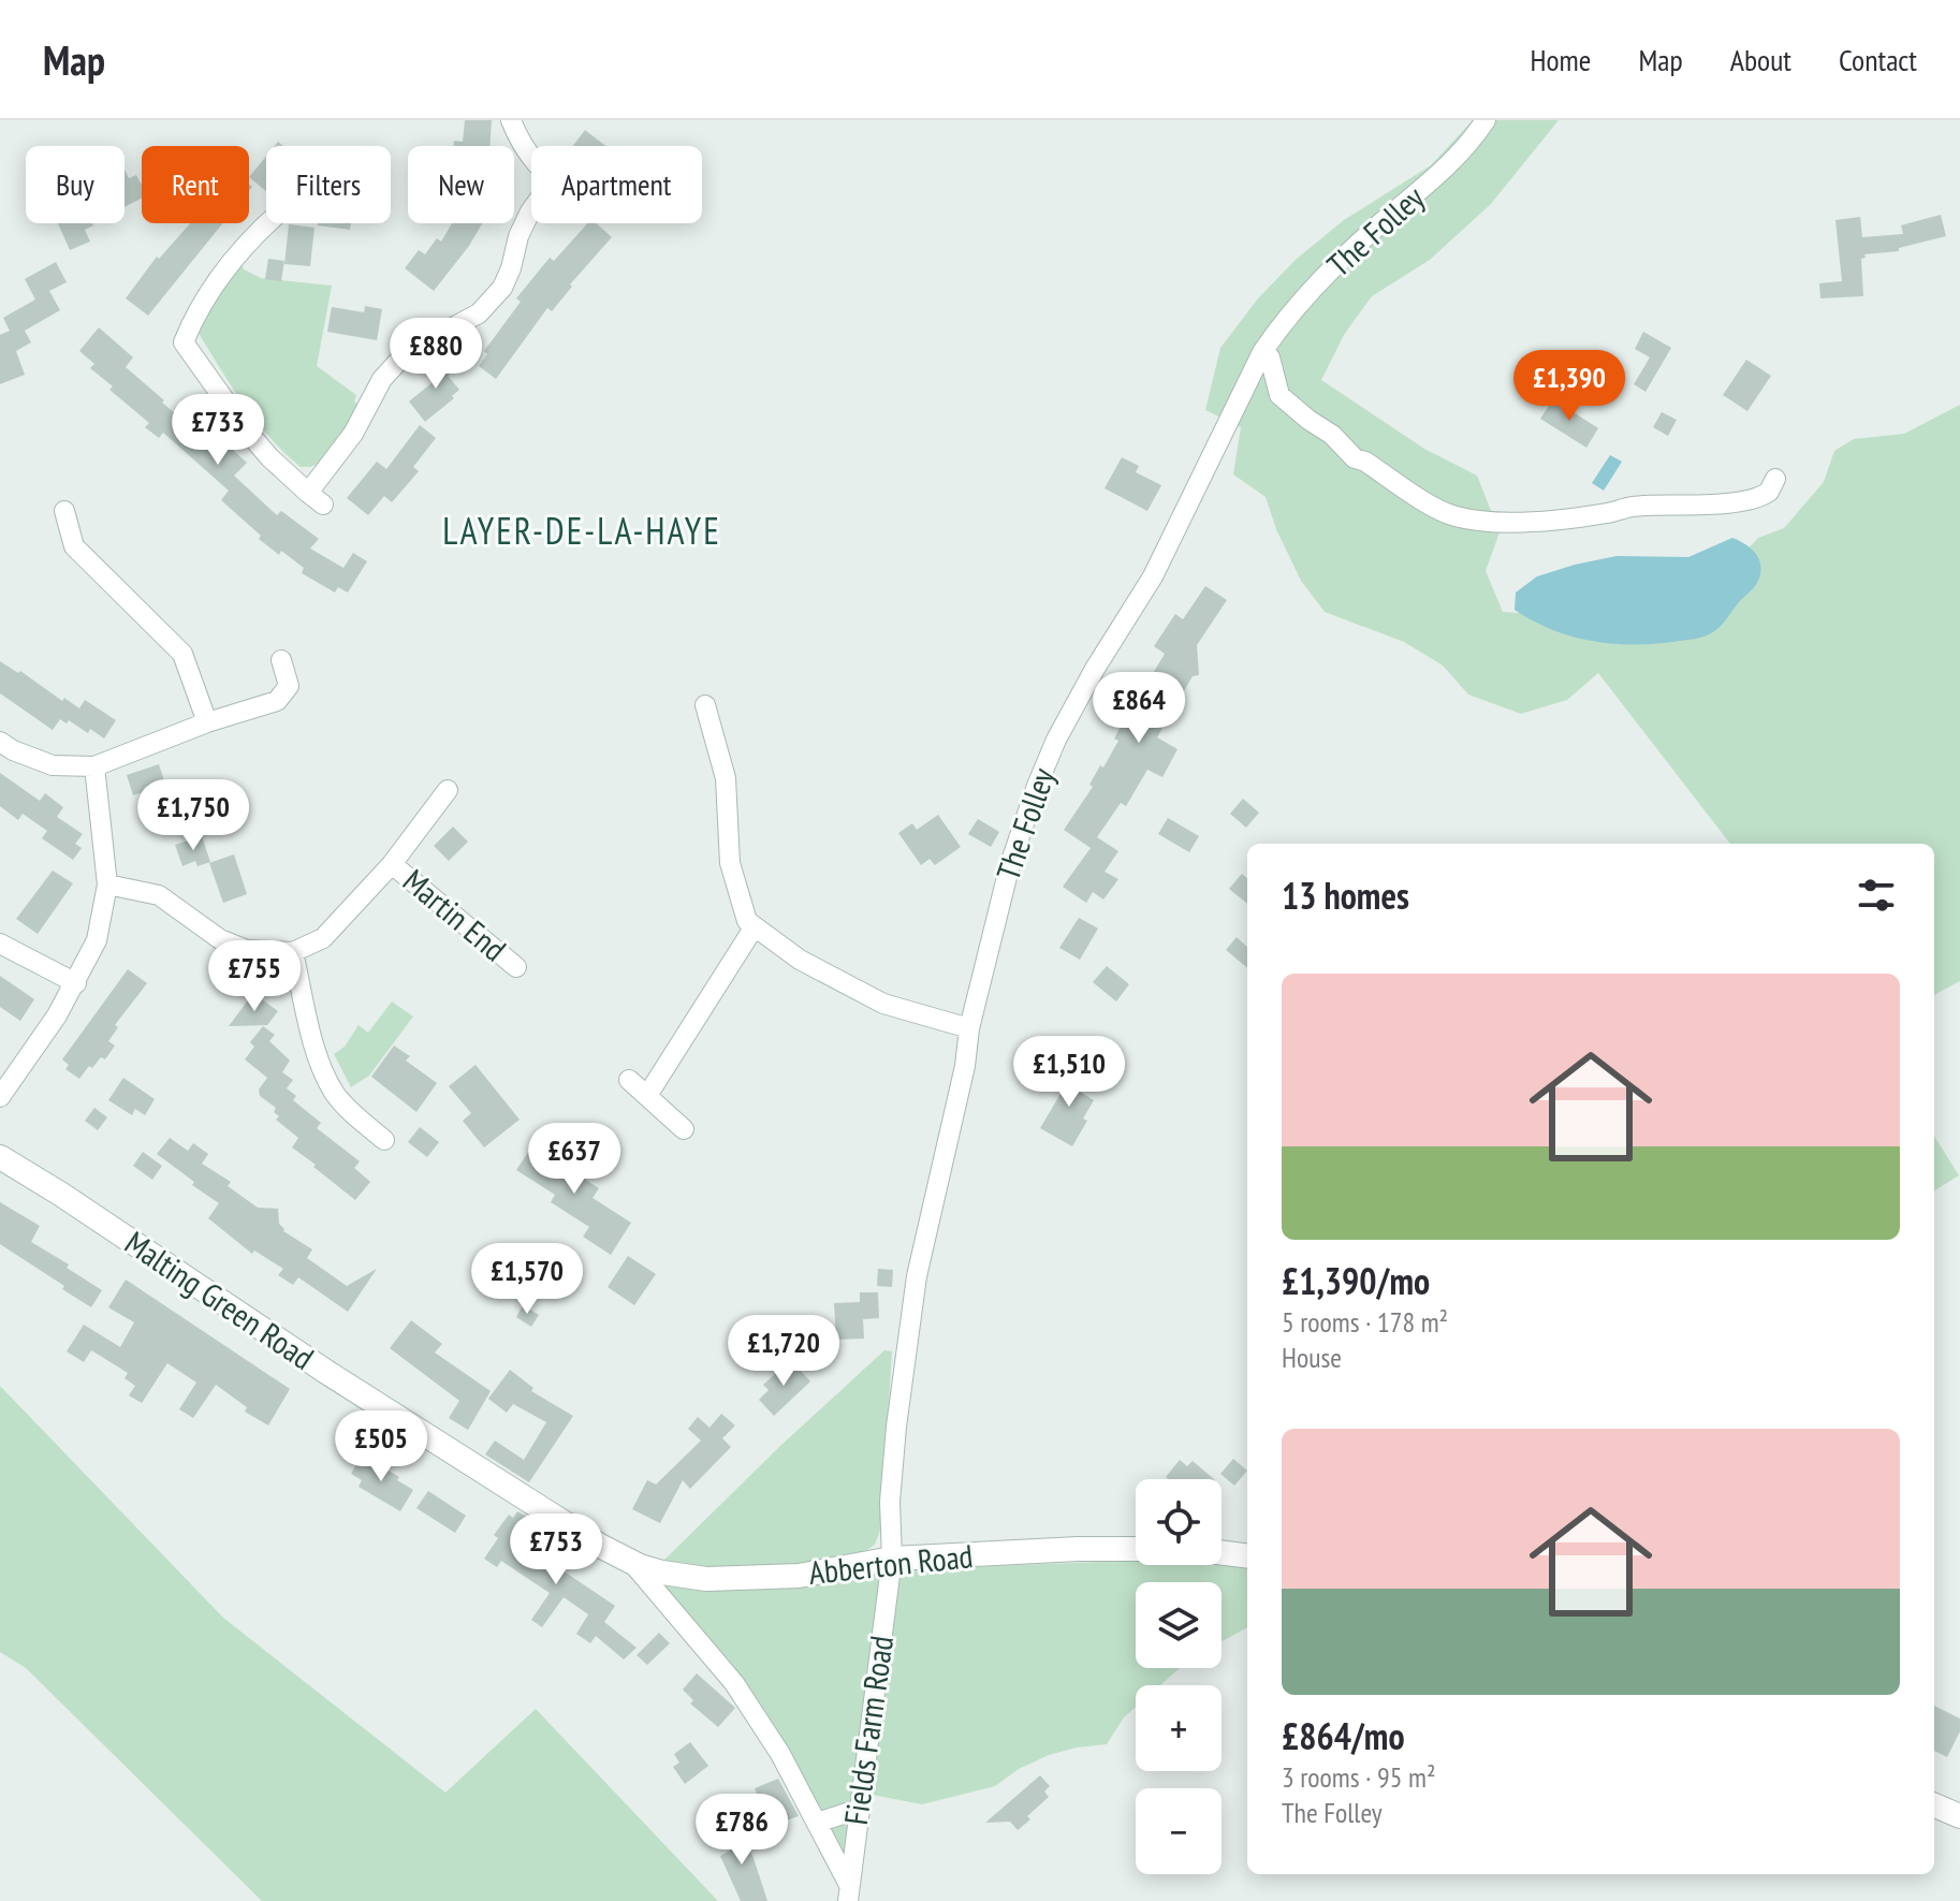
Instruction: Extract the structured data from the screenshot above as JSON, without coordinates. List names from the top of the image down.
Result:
{
  "streets": {
    "street": [
      "The Folley",
      "Martin End",
      "Malting Green Road",
      "Abberton Road",
      "Fields Farm Road"
    ]
  },
  "crossings": [
    ["The Folley", "Abberton Road"],
    ["The Folley", "Fields Farm Road"],
    ["Malting Green Road", "Abberton Road"],
    ["Malting Green Road", "Fields Farm Road"],
    ["Abberton Road", "Fields Farm Road"]
  ],
  "districts": ["LAYER-DE-LA-HAYE"],
  "page": {
    "header": "Map",
    "nav": [
      "Home",
      "Map",
      "About",
      "Contact"
    ],
    "chip": [
      "Buy",
      "Rent",
      "Filters",
      "New",
      "Apartment"
    ],
    "price": [
      "£880",
      "£1,390",
      "£733",
      "£864",
      "£1,750",
      "£755",
      "£1,510",
      "£637",
      "£1,570",
      "£1,720",
      "£505",
      "£753",
      "£786"
    ],
    "heading": "13 homes",
    "list": [
      {
        "name": "£1,390/mo",
        "note": "5 rooms · 178 m² · House"
      },
      {
        "name": "£864/mo",
        "note": "3 rooms · 95 m² · The Folley"
      }
    ],
    "map_buttons": ["+", "−"]
  }
}
